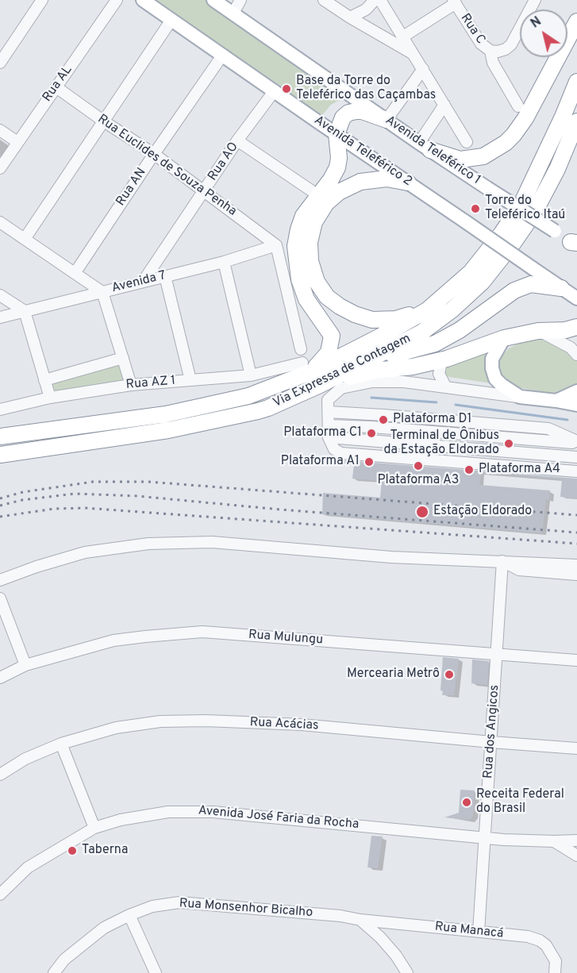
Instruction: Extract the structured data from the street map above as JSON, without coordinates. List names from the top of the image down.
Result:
{
  "streets": {
    "highway": ["Via Expressa de Contagem"],
    "main road": ["Avenida Teleférico 1", "Avenida Teleférico 2"],
    "street": [
      "Rua C",
      "Rua AL",
      "Rua AO",
      "Rua Euclides de Souza Penha",
      "Rua AN",
      "Avenida 7",
      "Rua AZ 1",
      "Rua Mulungu",
      "Rua Acácias",
      "Rua dos Angicos",
      "Avenida José Faria da Rocha",
      "Rua Monsenhor Bicalho",
      "Rua Manacá"
    ]
  },
  "crossings": [
    ["Rua AL", "Rua Euclides de Souza Penha"],
    ["Avenida Teleférico 2", "Rua AO"],
    ["Avenida Teleférico 2", "Rua AN"],
    ["Rua AO", "Rua Euclides de Souza Penha"],
    ["Rua AO", "Avenida 7"],
    ["Rua Euclides de Souza Penha", "Rua AN"],
    ["Rua Euclides de Souza Penha", "Avenida 7"],
    ["Via Expressa de Contagem", "Rua AZ 1"],
    ["Rua Mulungu", "Rua dos Angicos"],
    ["Rua Acácias", "Rua dos Angicos"],
    ["Rua dos Angicos", "Avenida José Faria da Rocha"],
    ["Rua dos Angicos", "Rua Manacá"],
    ["Rua Monsenhor Bicalho", "Rua Manacá"]
  ],
  "places": [
    "Base da Torre do Teleférico das Caçambas",
    "Torre do Teleférico Itaú",
    "Plataforma D1",
    "Plataforma C1",
    "Terminal de Ônibus da Estação Eldorado",
    "Plataforma A1",
    "Plataforma A3",
    "Plataforma A4",
    "Estação Eldorado",
    "Mercearia Metrô",
    "Receita Federal do Brasil",
    "Taberna"
  ],
  "north": "top left"
}
